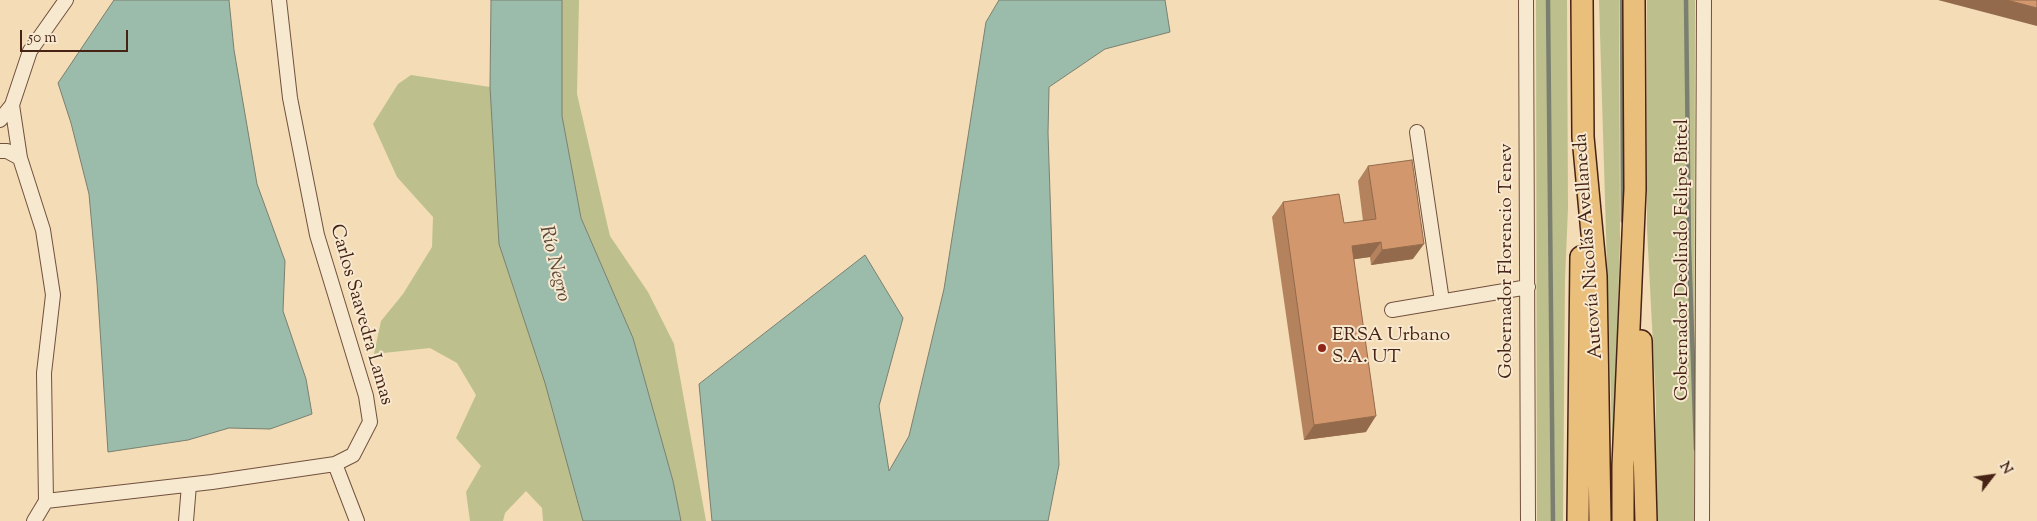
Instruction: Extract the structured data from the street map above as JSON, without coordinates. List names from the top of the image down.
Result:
{
  "streets": {
    "highway": ["Autovía Nicolás Avellaneda"],
    "street": ["Gobernador Deolindo Felipe Bittel", "Gobernador Florencio Tenev", "Carlos Saavedra Lamas"]
  },
  "water": ["Río Negro"],
  "places": ["ERSA Urbano S.A. UT"],
  "scale_bar": "50 m",
  "north": "top right"
}
